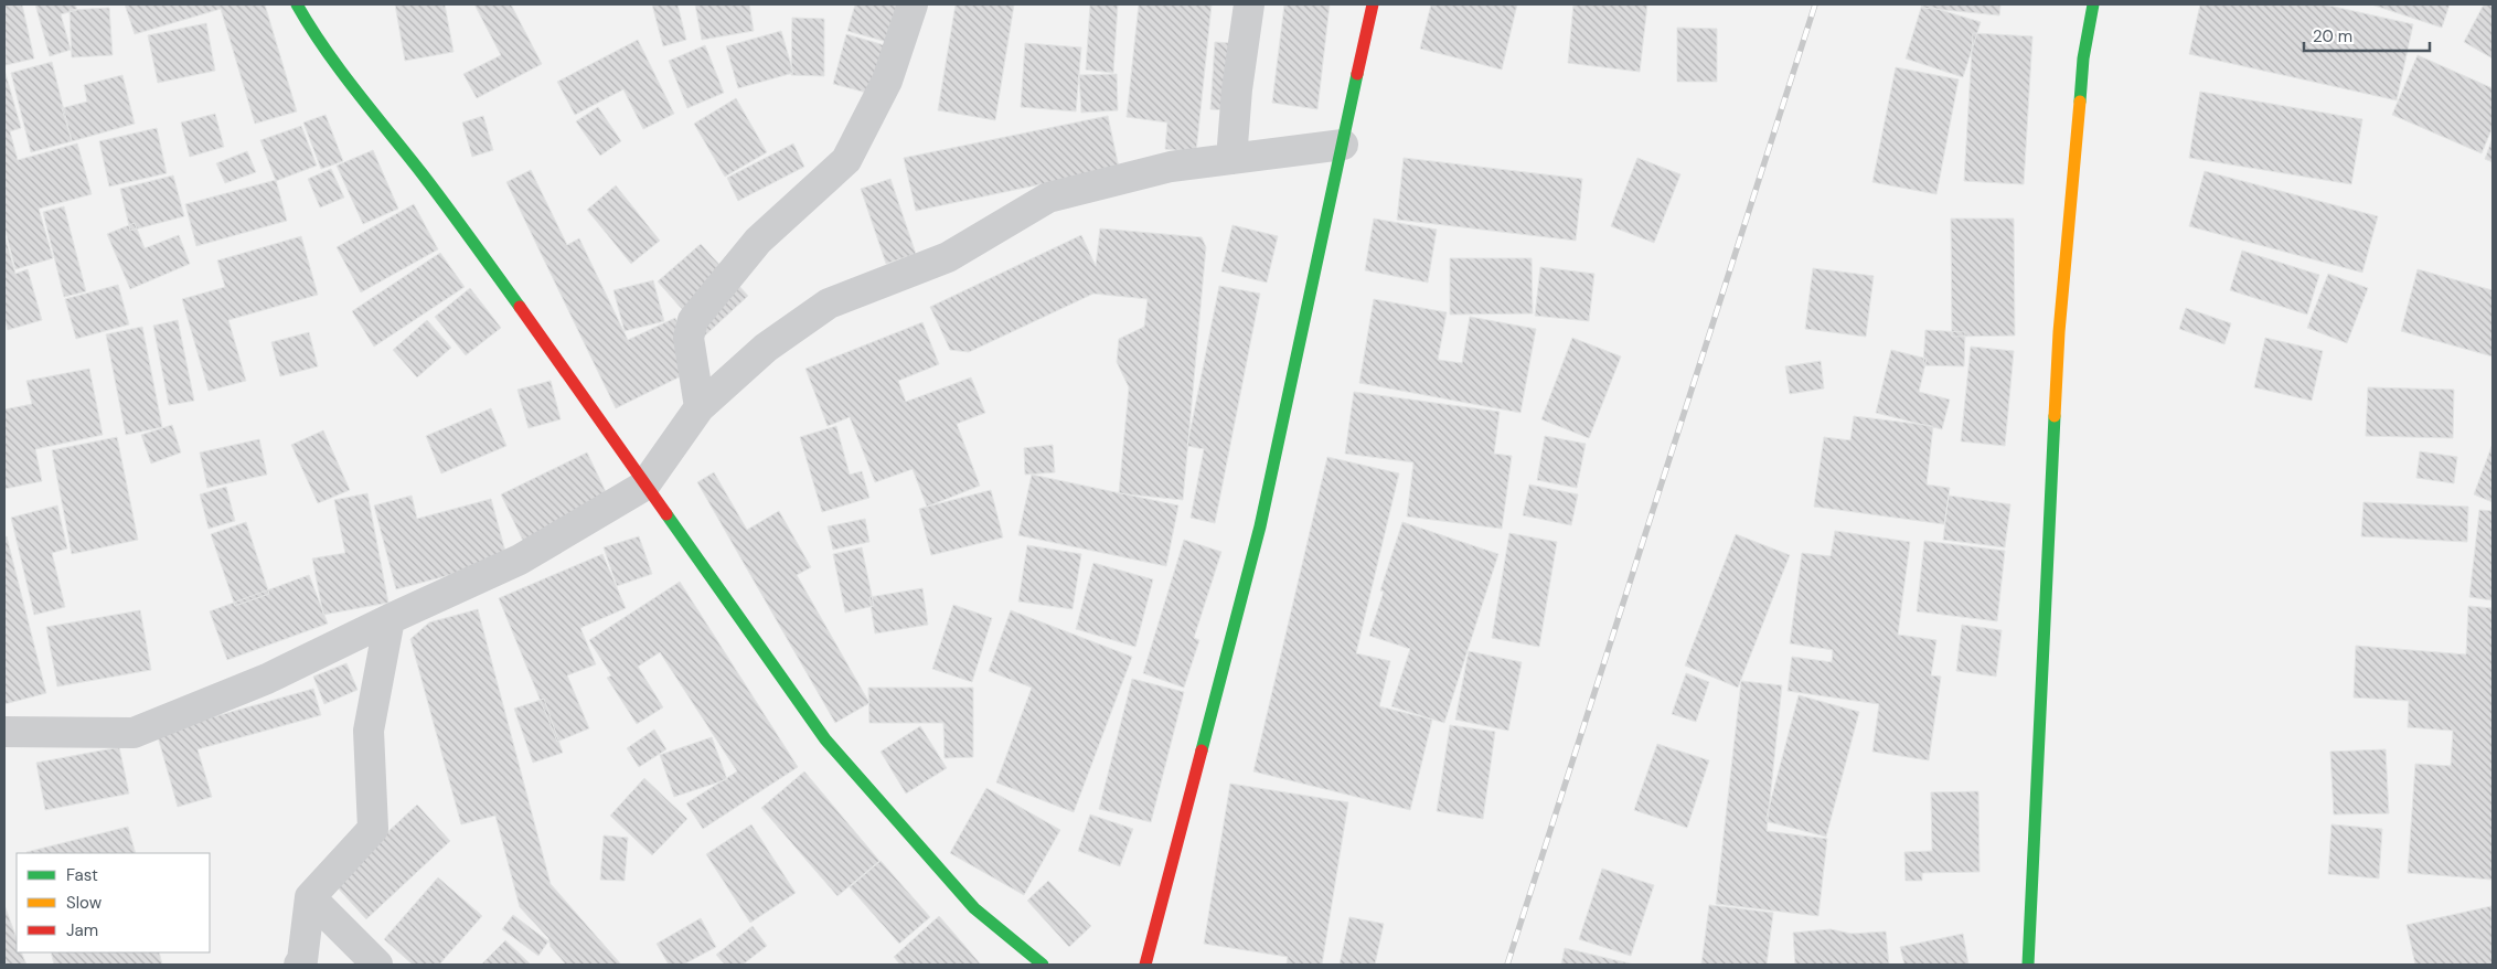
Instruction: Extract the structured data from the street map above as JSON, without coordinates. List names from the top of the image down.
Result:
{
  "legend": ["Fast", "Slow", "Jam"],
  "scale_bar": "20 m"
}
